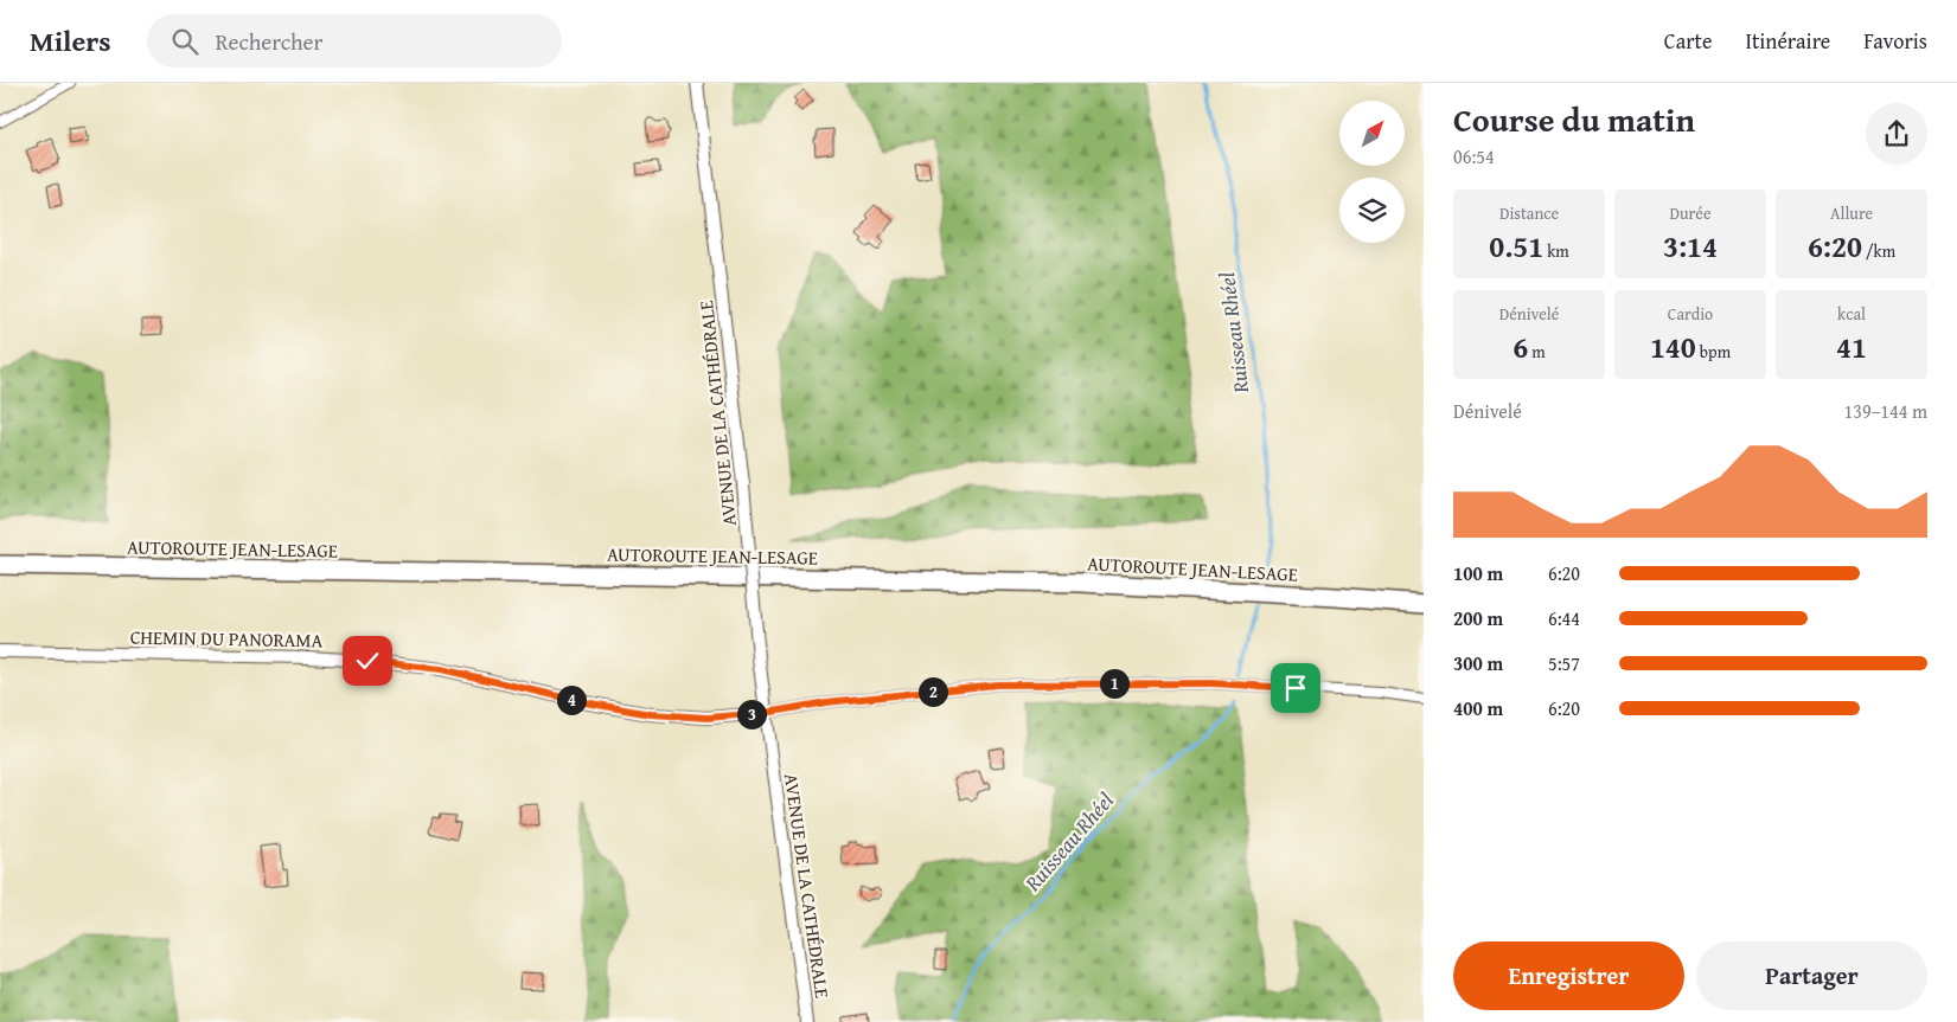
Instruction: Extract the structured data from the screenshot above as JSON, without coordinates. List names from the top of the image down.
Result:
{
  "streets": {
    "highway": ["AUTOROUTE JEAN-LESAGE"],
    "street": ["AVENUE DE LA CATHÉDRALE", "CHEMIN DU PANORAMA"]
  },
  "crossings": [
    ["AVENUE DE LA CATHÉDRALE", "CHEMIN DU PANORAMA"]
  ],
  "water": ["Ruisseau Rhéel"],
  "north": "top right",
  "page": {
    "header": "Milers",
    "search": "Rechercher",
    "nav": ["Carte", "Itinéraire", "Favoris"],
    "heading": ["Course du matin", "06:54"],
    "stats": [
      ["Distance", "0.51 km"],
      ["Durée", "3:14"],
      ["Allure", "6:20 /km"],
      ["Dénivelé", "6 m"],
      ["Cardio", "140 bpm"],
      ["kcal", "41"]
    ],
    "chart": ["Dénivelé", "139–144 m"],
    "list": [
      {
        "name": "100 m",
        "note": "6:20"
      },
      {
        "name": "200 m",
        "note": "6:44"
      },
      {
        "name": "300 m",
        "note": "5:57"
      },
      {
        "name": "400 m",
        "note": "6:20"
      }
    ],
    "pins": [
      "1",
      "2",
      "4",
      "3"
    ],
    "buttons": ["Enregistrer", "Partager"]
  }
}
